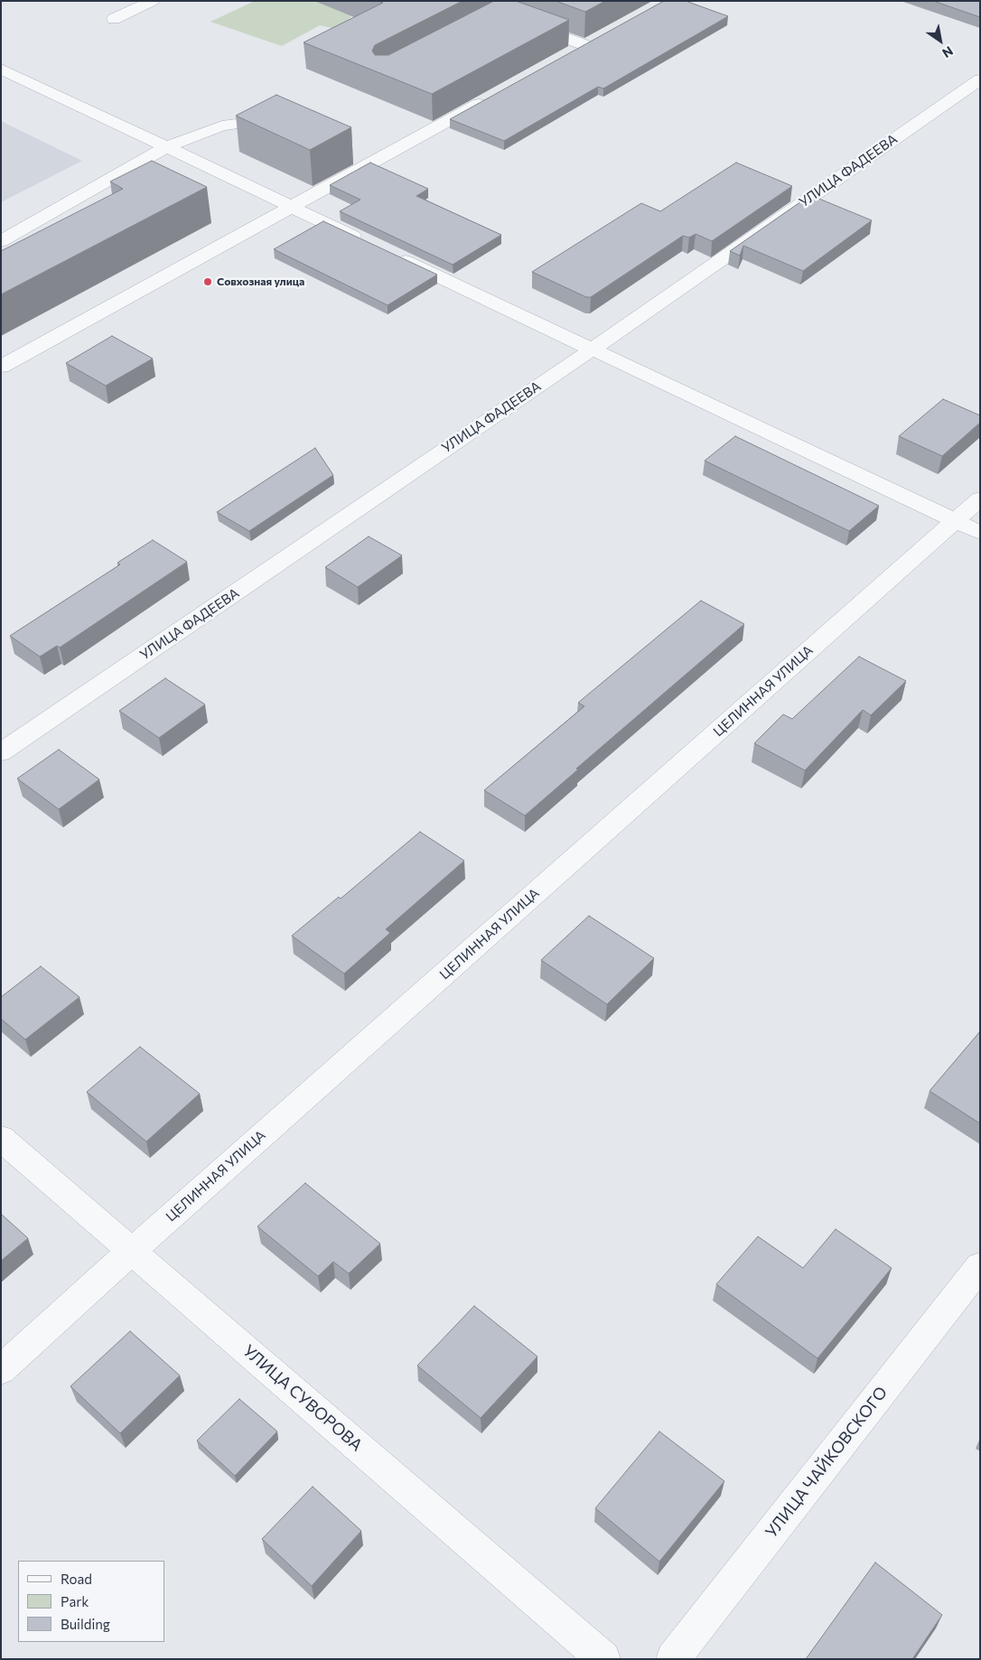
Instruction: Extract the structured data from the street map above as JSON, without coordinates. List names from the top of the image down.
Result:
{
  "streets": {
    "street": [
      "УЛИЦА ФАДЕЕВА",
      "ЦЕЛИННАЯ УЛИЦА",
      "УЛИЦА СУВОРОВА",
      "УЛИЦА ЧАЙКОВСКОГО"
    ]
  },
  "crossings": [
    ["ЦЕЛИННАЯ УЛИЦА", "УЛИЦА СУВОРОВА"]
  ],
  "places": ["Совхозная улица"],
  "legend": ["Road", "Park", "Building"],
  "north": "bottom right"
}
